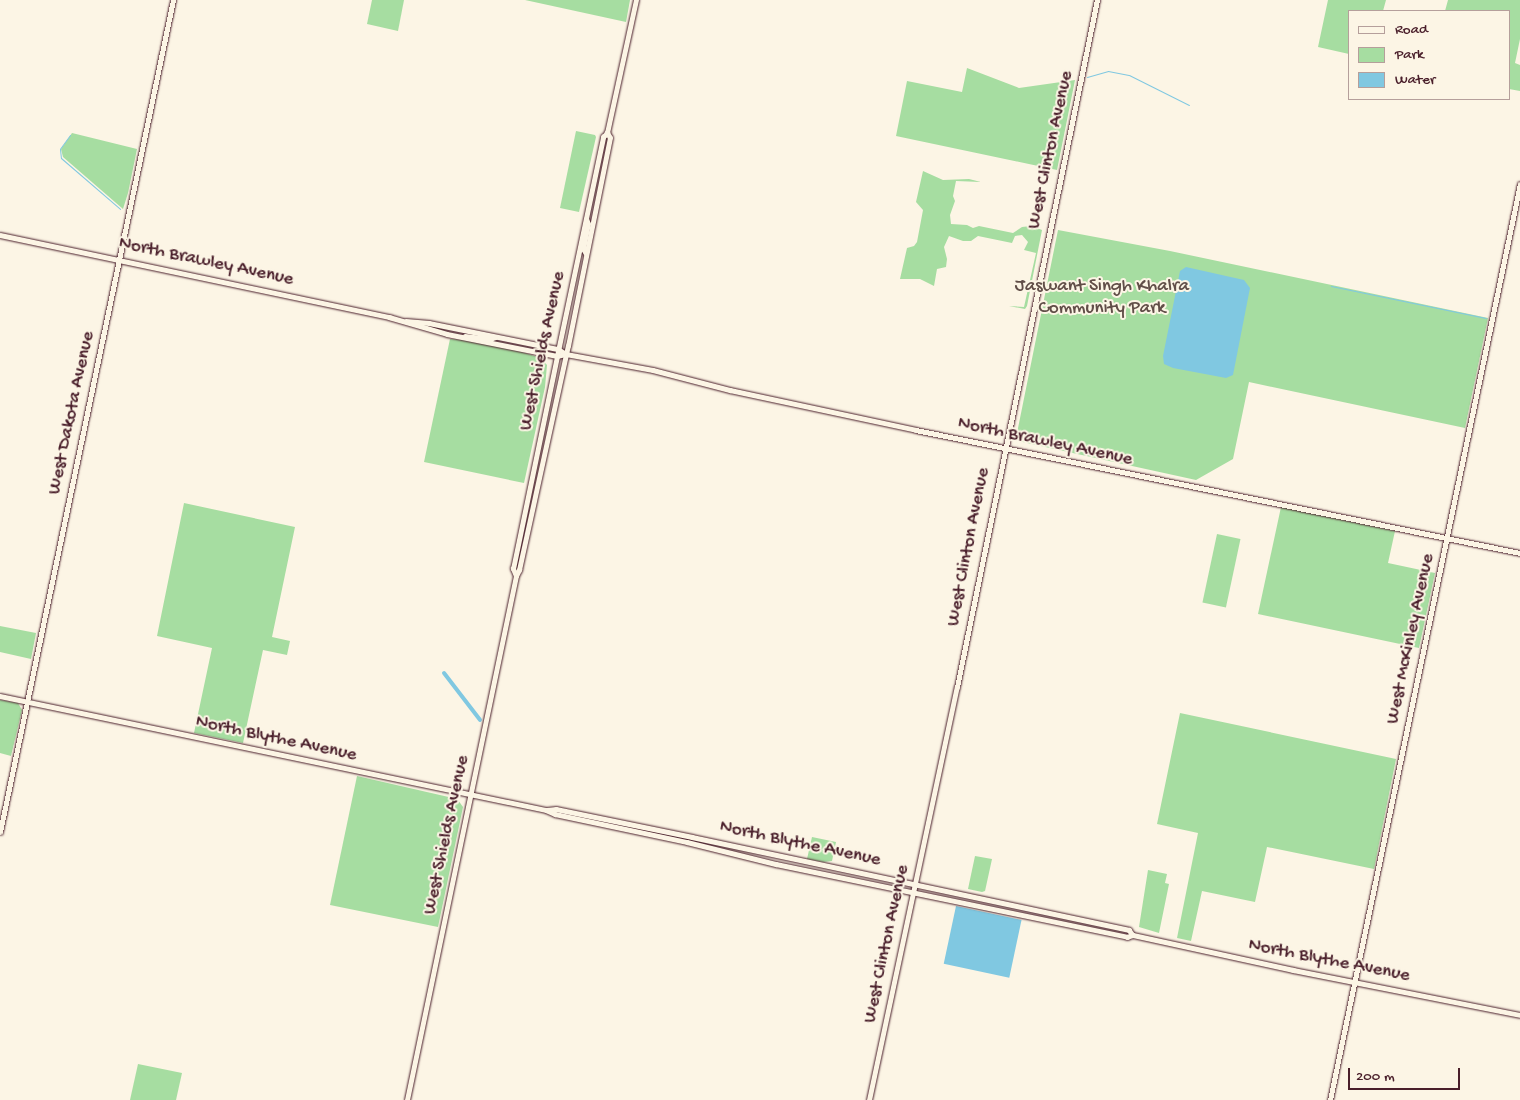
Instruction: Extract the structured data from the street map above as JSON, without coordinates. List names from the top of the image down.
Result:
{
  "streets": {
    "street": [
      "West Clinton Avenue",
      "North Brawley Avenue",
      "West Shields Avenue",
      "West Dakota Avenue",
      "West McKinley Avenue",
      "North Blythe Avenue"
    ]
  },
  "crossings": [
    ["West Clinton Avenue", "North Brawley Avenue"],
    ["West Clinton Avenue", "North Blythe Avenue"],
    ["North Brawley Avenue", "West Shields Avenue"],
    ["North Brawley Avenue", "West Dakota Avenue"],
    ["North Brawley Avenue", "West McKinley Avenue"],
    ["West Shields Avenue", "North Blythe Avenue"],
    ["West Dakota Avenue", "North Blythe Avenue"],
    ["West McKinley Avenue", "North Blythe Avenue"]
  ],
  "parks": ["Jaswant Singh Khalra Community Park"],
  "legend": ["Road", "Park", "Water"],
  "scale_bar": "200 m"
}
